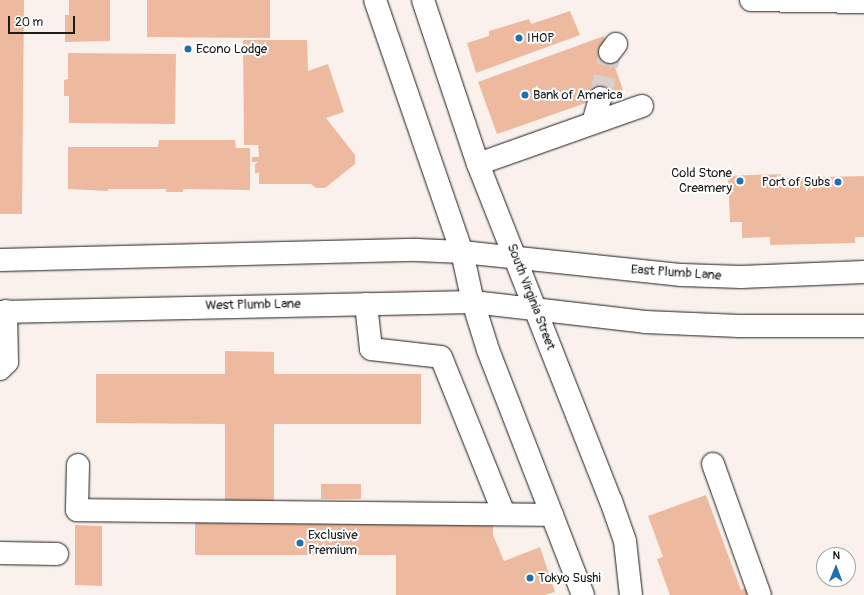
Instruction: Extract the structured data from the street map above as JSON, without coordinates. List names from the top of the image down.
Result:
{
  "streets": {
    "main road": ["East Plumb Lane", "South Virginia Street", "West Plumb Lane"]
  },
  "crossings": [
    ["East Plumb Lane", "South Virginia Street"],
    ["South Virginia Street", "West Plumb Lane"]
  ],
  "places": [
    "IHOP",
    "Econo Lodge",
    "Bank of America",
    "Cold Stone Creamery",
    "Port of Subs",
    "Exclusive Premium",
    "Tokyo Sushi"
  ],
  "scale_bar": "20 m",
  "north": "top"
}
